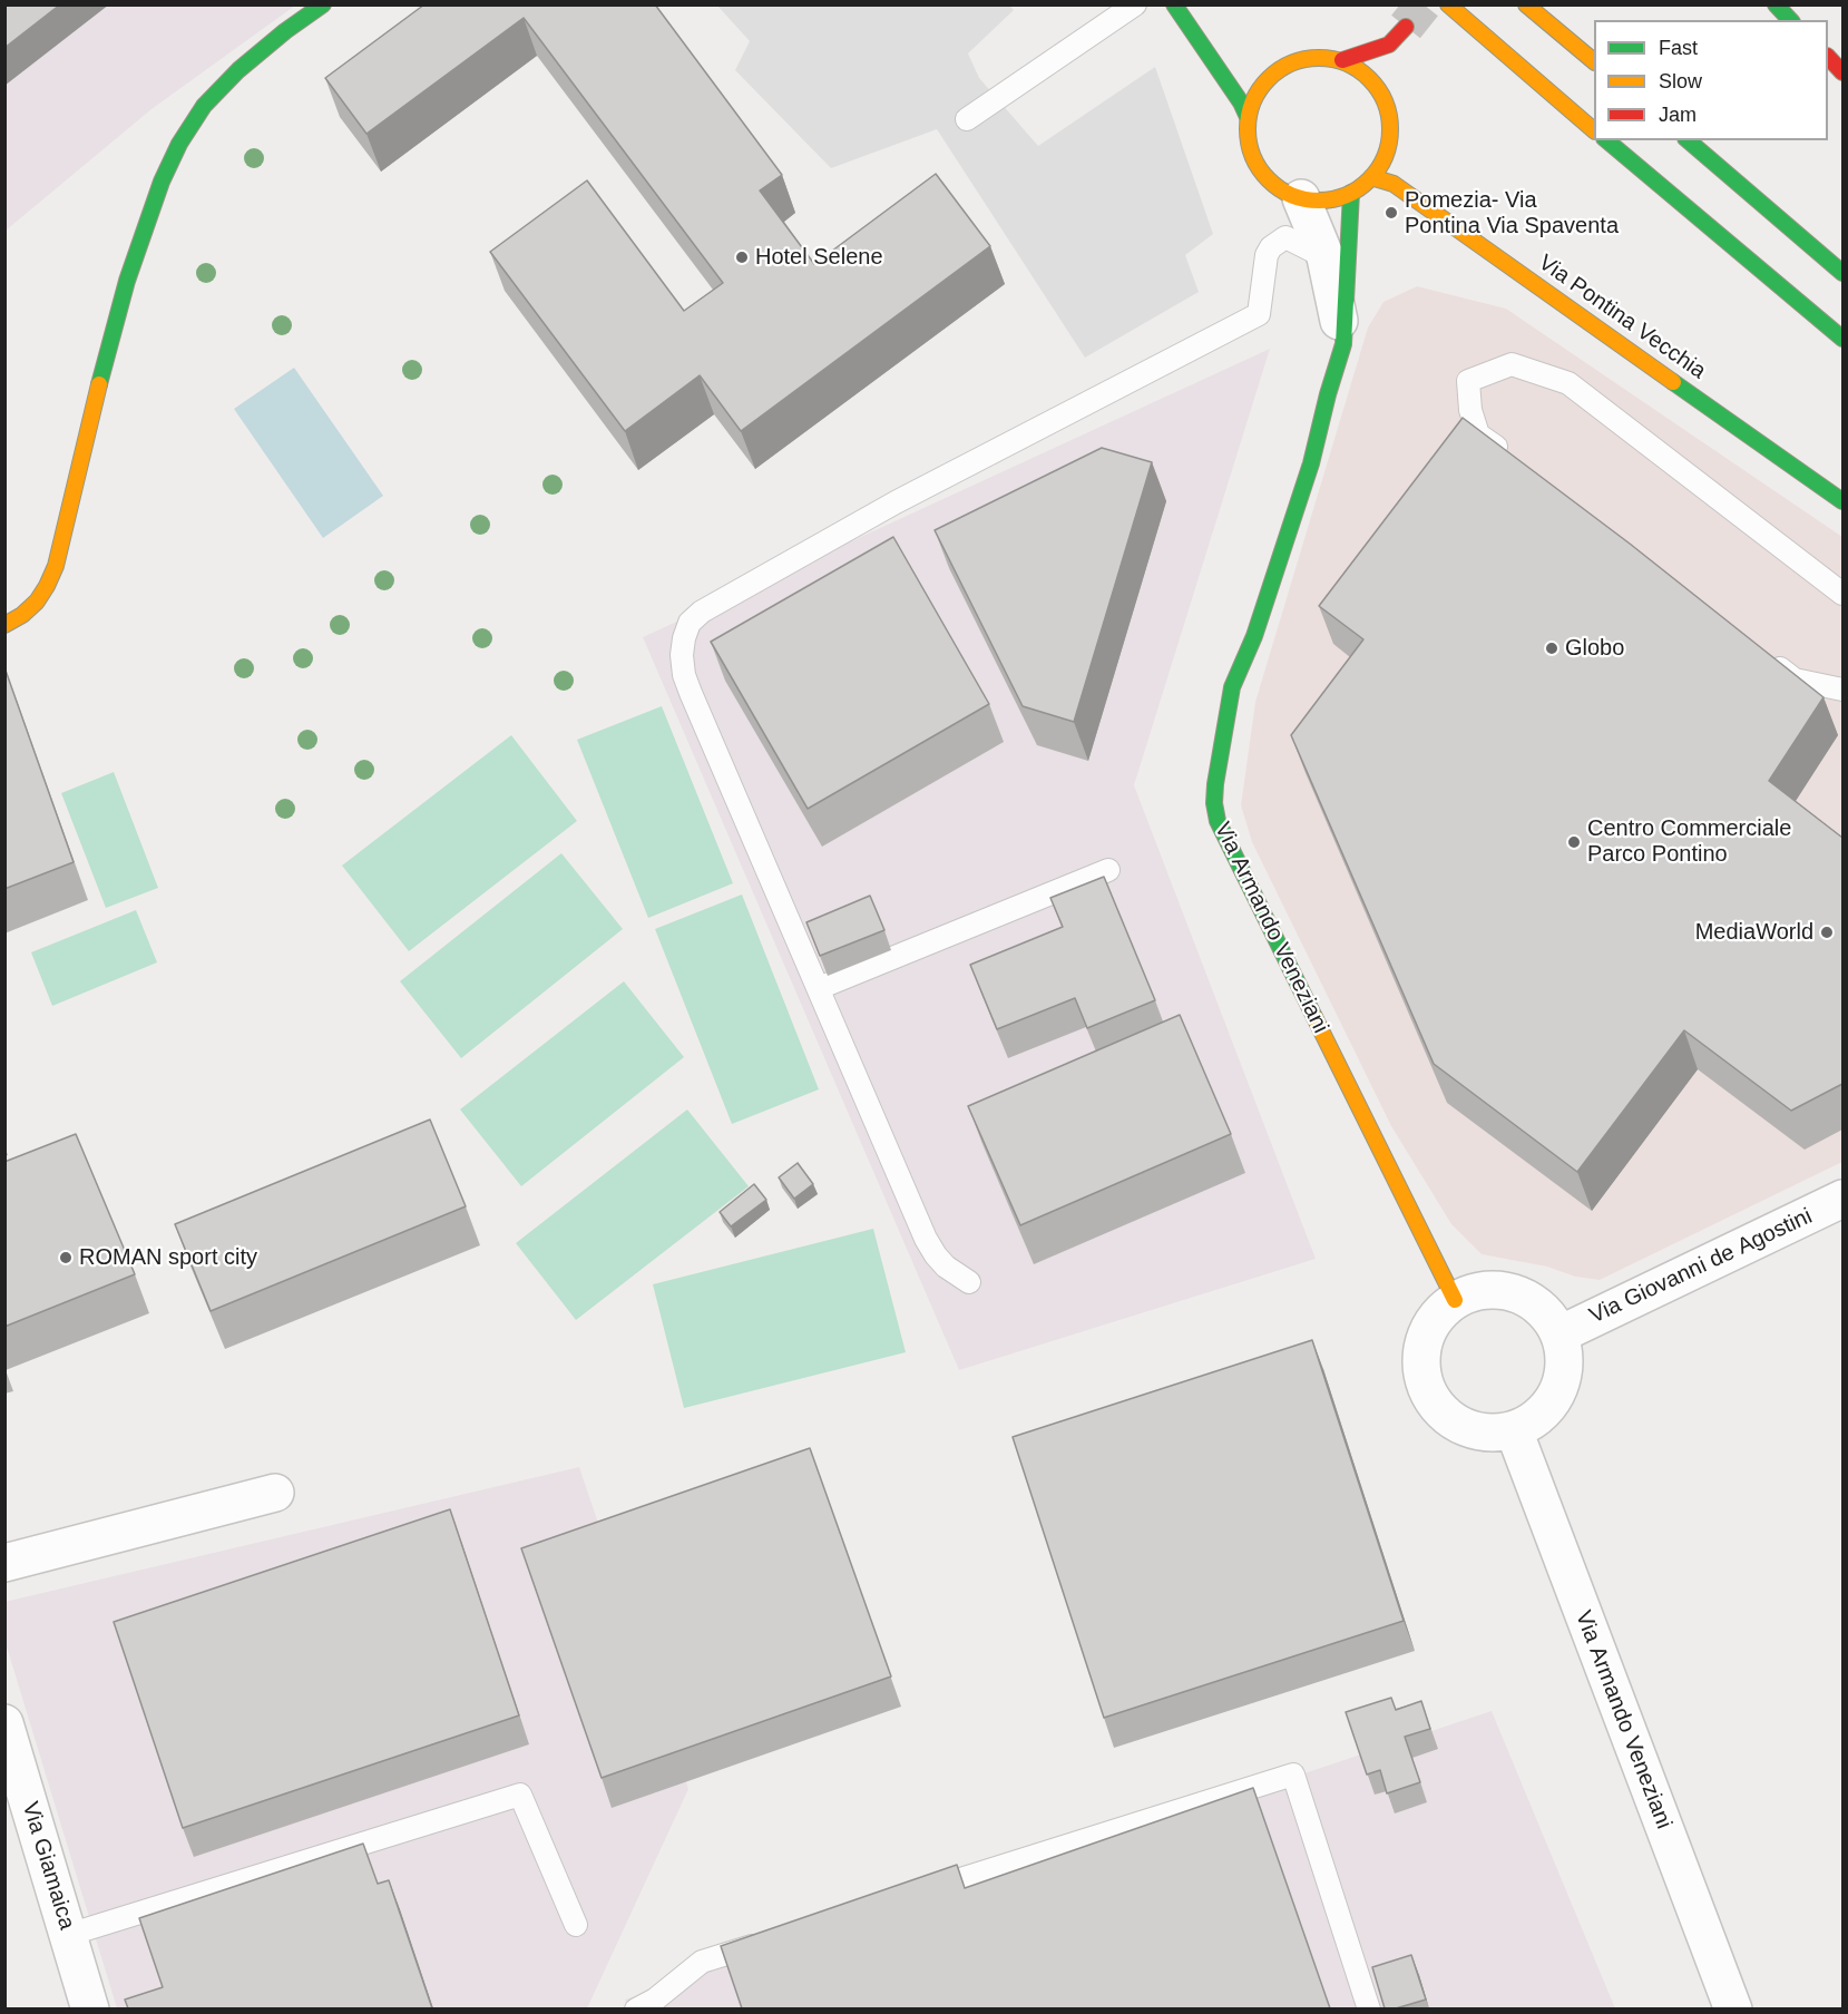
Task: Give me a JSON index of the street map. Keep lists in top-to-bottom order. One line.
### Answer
{"streets":{"main road":["Via Pontina Vecchia","Via Armando Veneziani"],"street":["Via Giovanni de Agostini","Via Giamaica"]},"crossings":[["Via Pontina Vecchia","Via Armando Veneziani"],["Via Armando Veneziani","Via Giovanni de Agostini"]],"places":["Pomezia- Via Pontina Via Spaventa","Hotel Selene","Globo","Centro Commerciale Parco Pontino","MediaWorld","ROMAN sport city"],"legend":["Fast","Slow","Jam"]}
